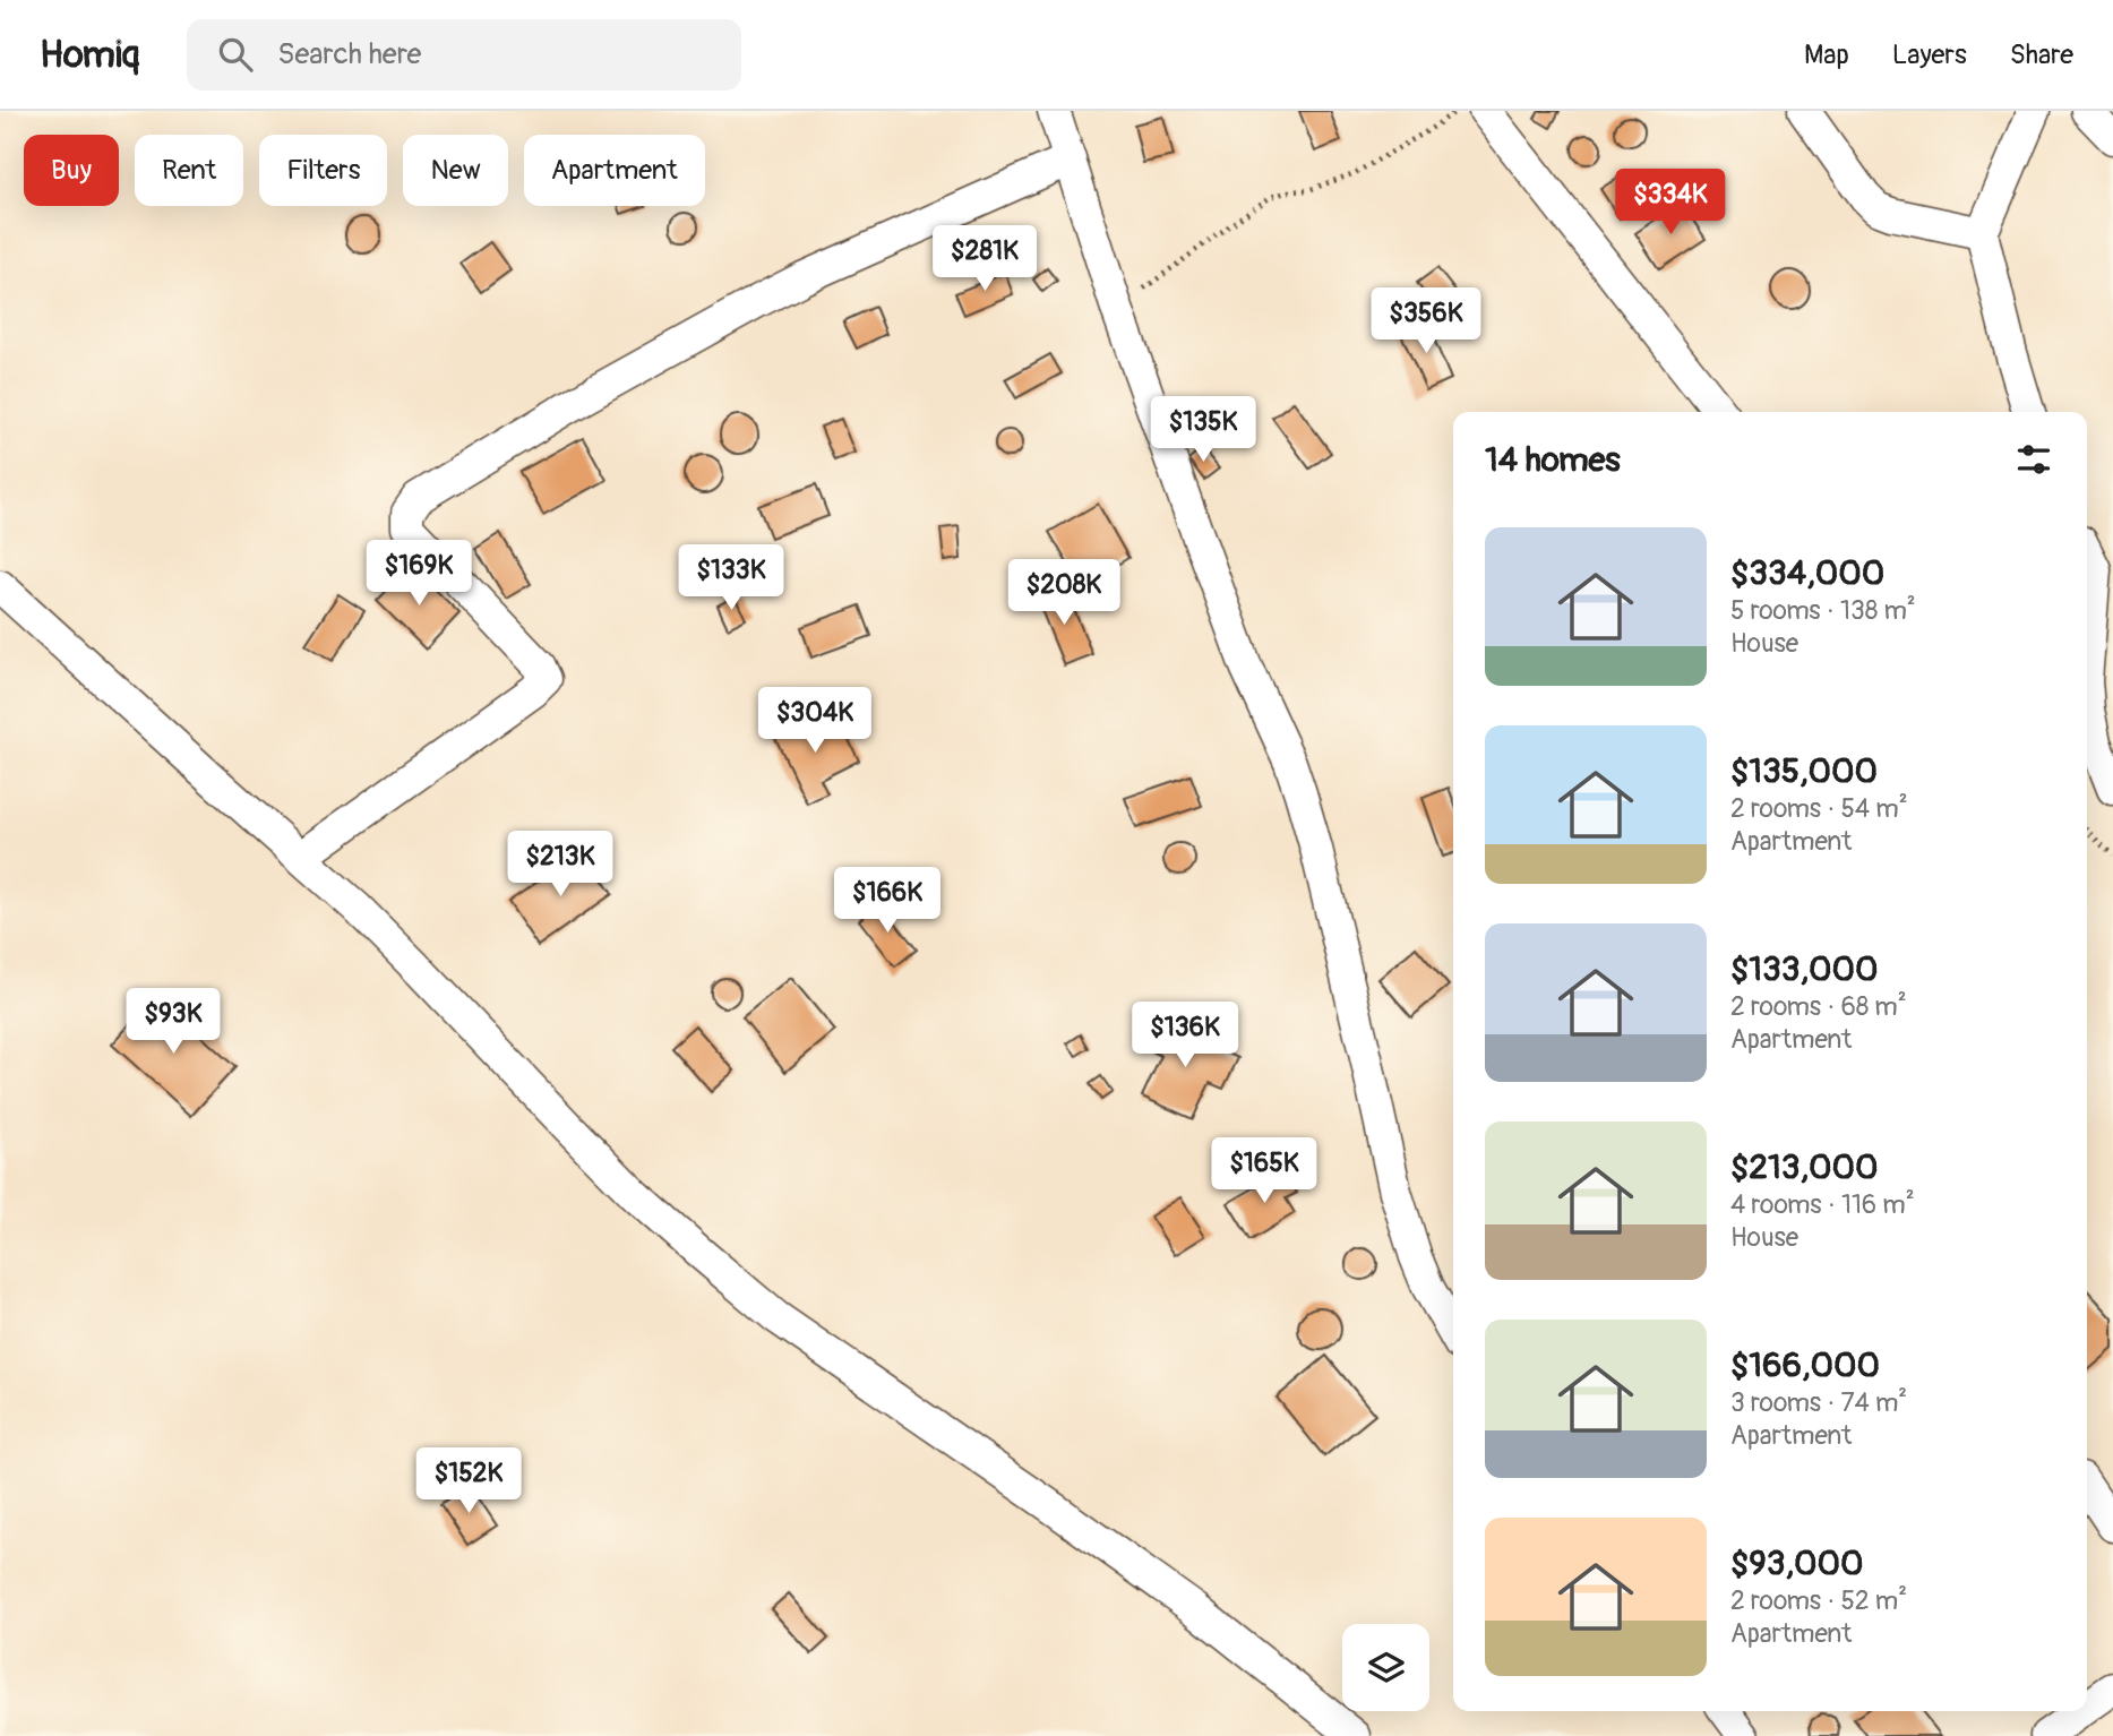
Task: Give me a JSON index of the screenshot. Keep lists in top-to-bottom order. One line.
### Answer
{"page":{"header":"Homiq","search":"Search here","nav":["Map","Layers","Share"],"chip":["Buy","Rent","Filters","New","Apartment"],"price":["$334K","$281K","$356K","$135K","$169K","$133K","$208K","$304K","$213K","$166K","$93K","$136K","$165K","$152K"],"heading":"14 homes","list":[{"name":"$334,000","note":"5 rooms · 138 m² · House"},{"name":"$135,000","note":"2 rooms · 54 m² · Apartment"},{"name":"$133,000","note":"2 rooms · 68 m² · Apartment"},{"name":"$213,000","note":"4 rooms · 116 m² · House"},{"name":"$166,000","note":"3 rooms · 74 m² · Apartment"},{"name":"$93,000","note":"2 rooms · 52 m² · Apartment"}]}}
